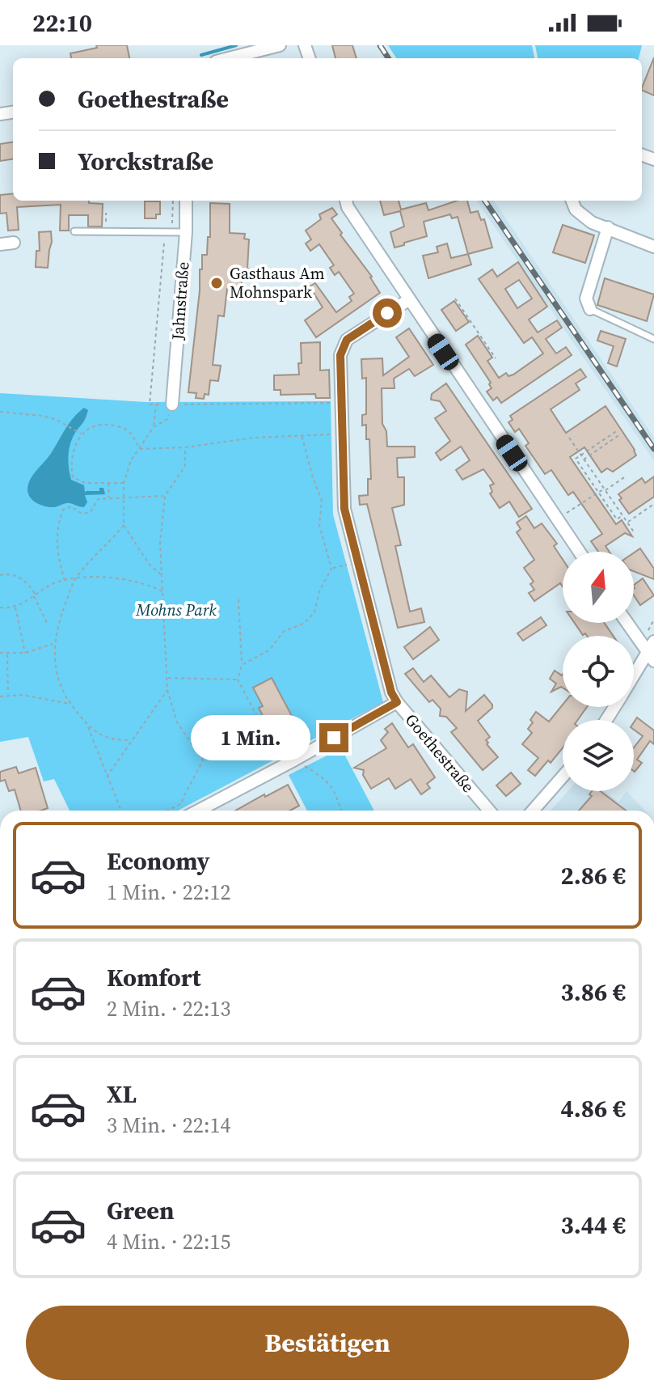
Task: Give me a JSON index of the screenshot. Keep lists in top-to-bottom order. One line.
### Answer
{"streets":{"street":["Jahnstraße","Goethestraße"]},"parks":["Mohns Park"],"places":["Gasthaus Am Mohnspark"],"north":"top","page":{"status":"22:10","banner":["Goethestraße","Yorckstraße"],"bubble":"1 Min.","list":[{"name":"Economy","note":"1 Min. · 22:12","value":"2.86 €"},{"name":"Komfort","note":"2 Min. · 22:13","value":"3.86 €"},{"name":"XL","note":"3 Min. · 22:14","value":"4.86 €"},{"name":"Green","note":"4 Min. · 22:15","value":"3.44 €"}],"buttons":"Bestätigen"}}
